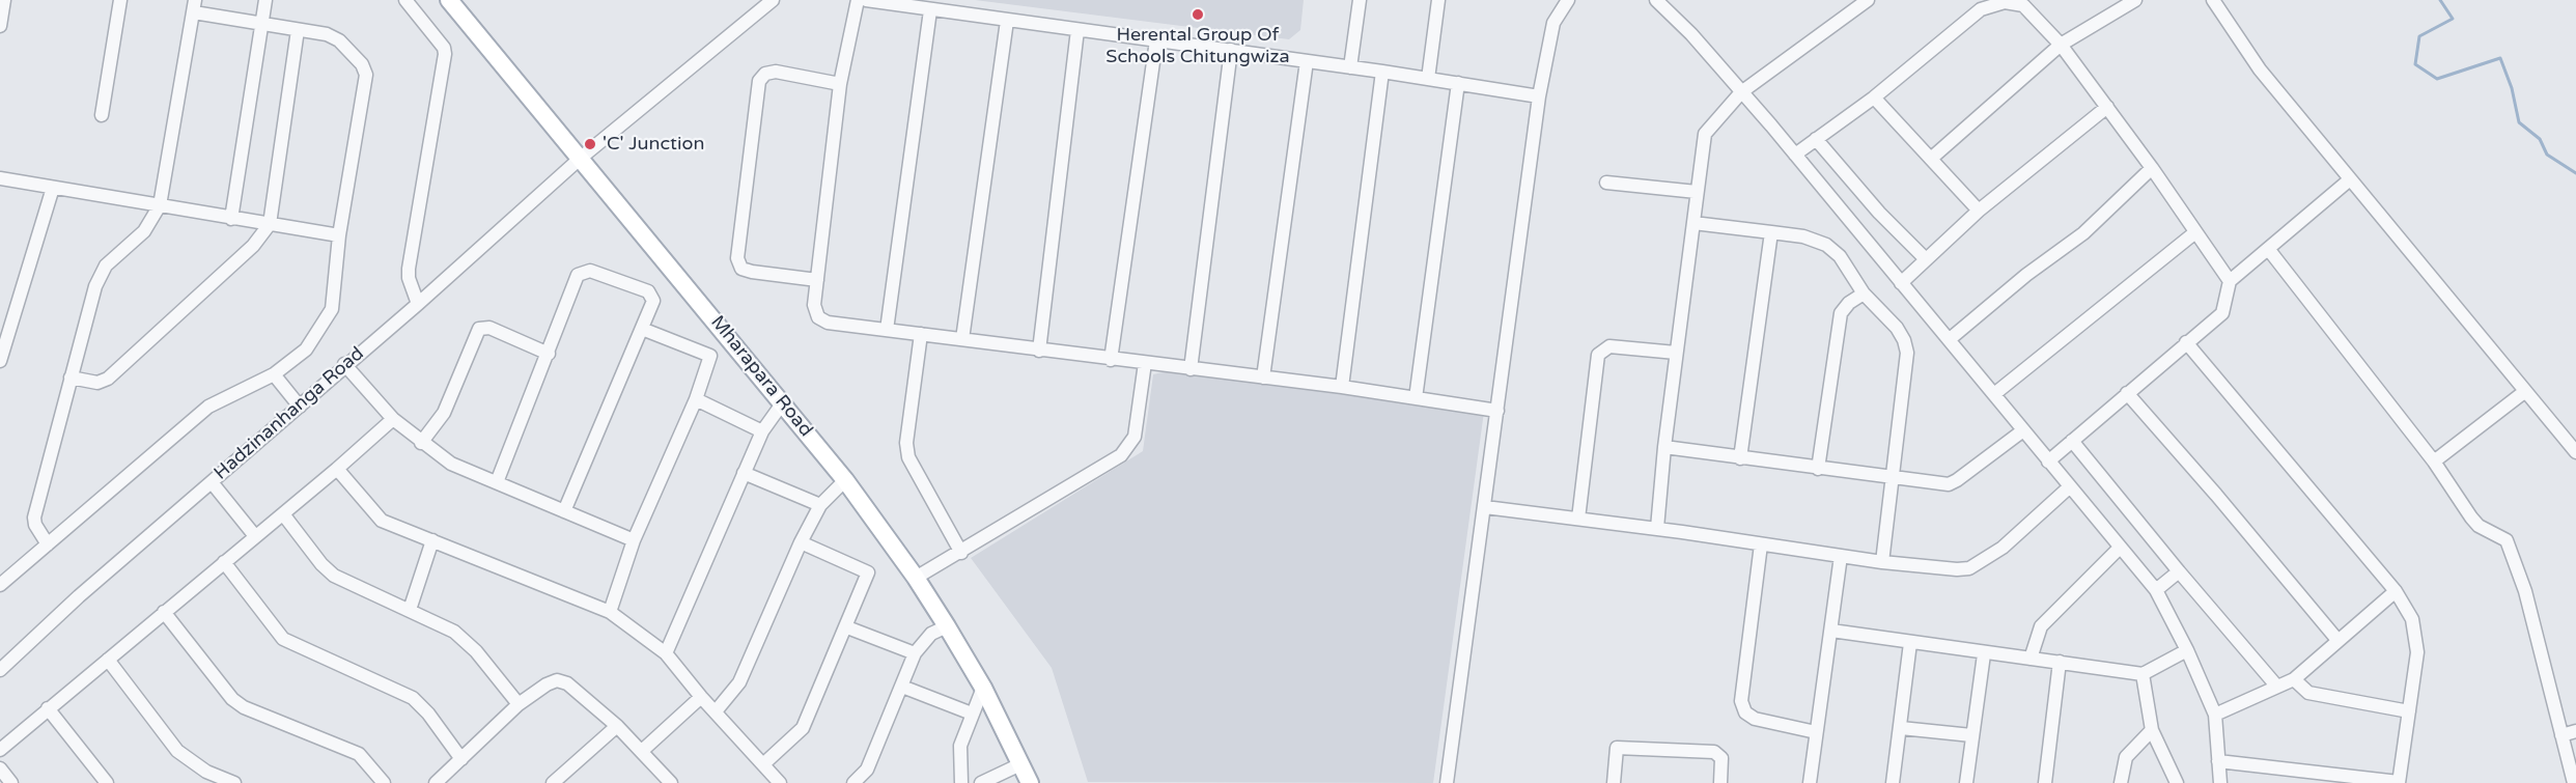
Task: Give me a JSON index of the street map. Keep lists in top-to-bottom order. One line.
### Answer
{"streets":{"main road":["Mharapara Road"],"street":["Hadzinanhanga Road"]},"crossings":[["Mharapara Road","Hadzinanhanga Road"]],"places":["Herental Group Of Schools Chitungwiza","'C' Junction"]}
